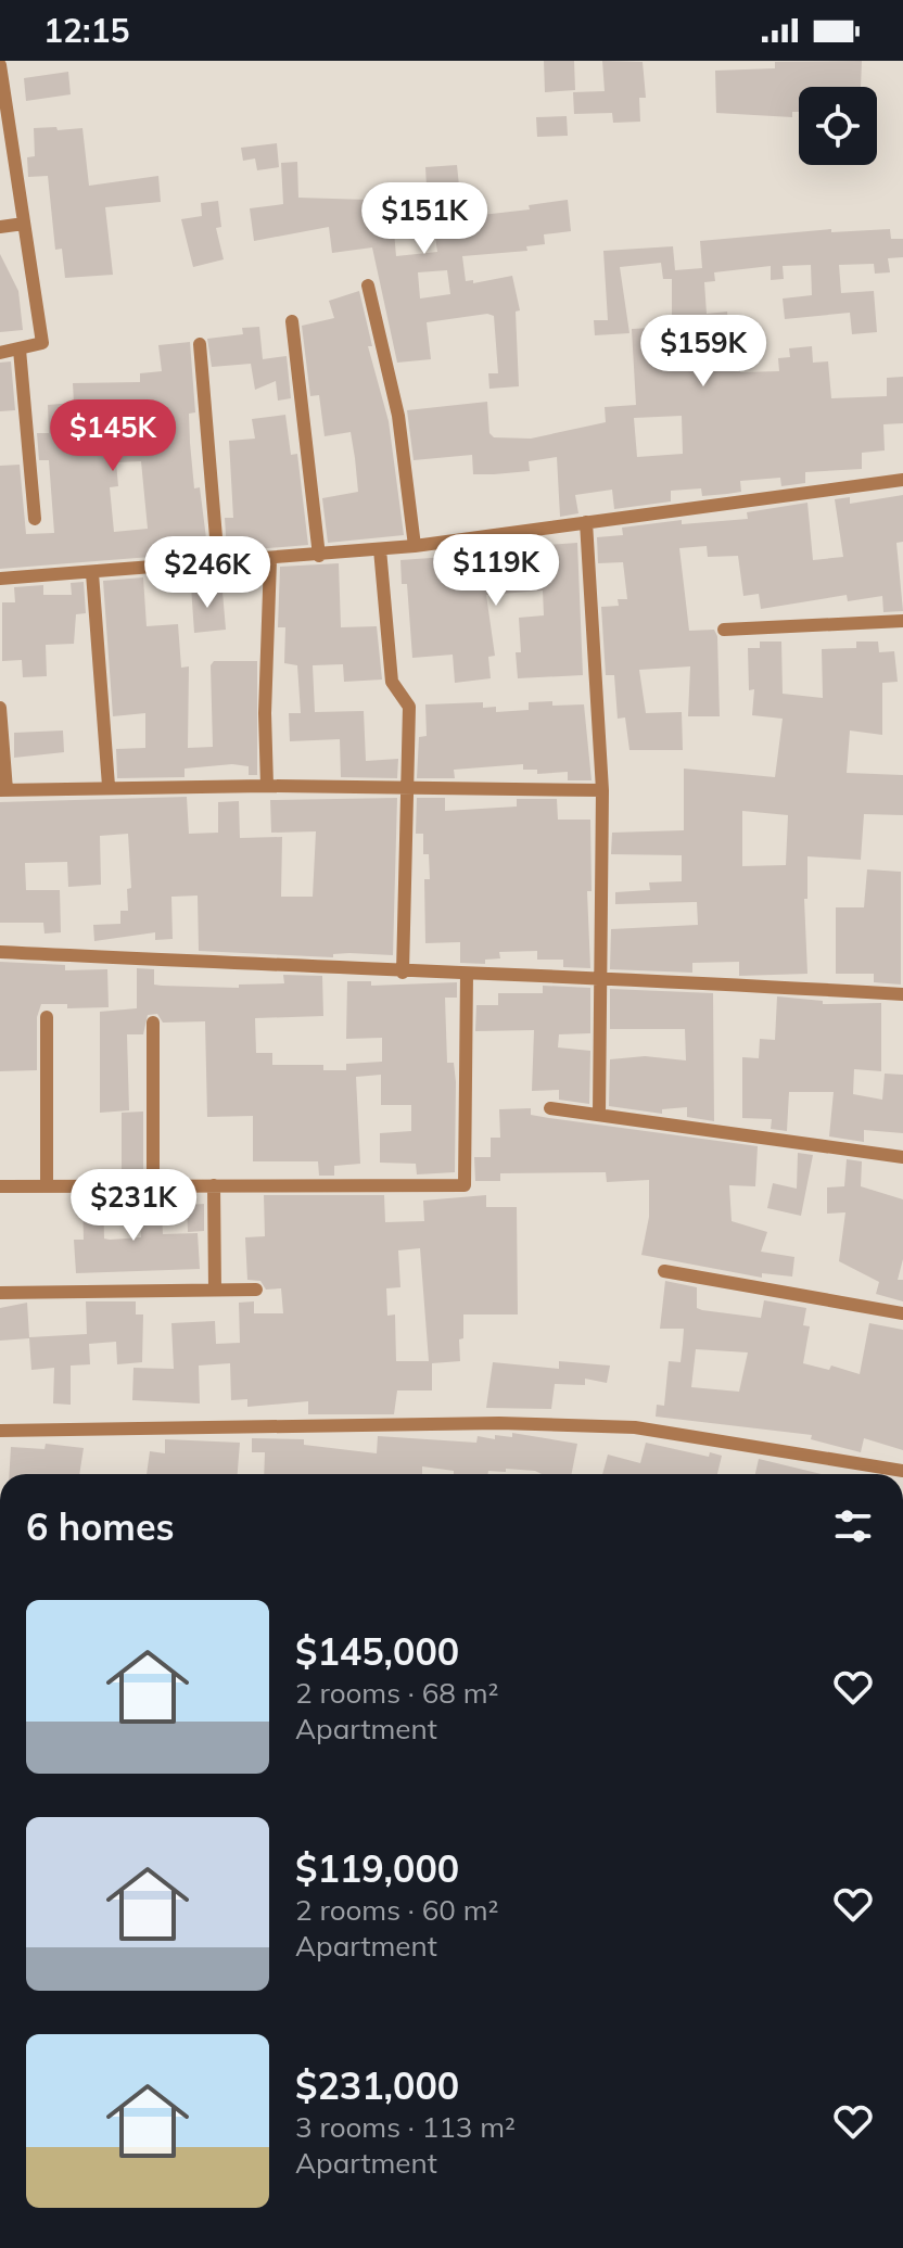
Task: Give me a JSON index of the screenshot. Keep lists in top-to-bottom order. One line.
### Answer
{"page":{"status":"12:15","price":["$151K","$159K","$145K","$119K","$246K","$231K"],"heading":"6 homes","list":[{"name":"$145,000","note":"2 rooms · 68 m² · Apartment"},{"name":"$119,000","note":"2 rooms · 60 m² · Apartment"},{"name":"$231,000","note":"3 rooms · 113 m² · Apartment"}]}}
